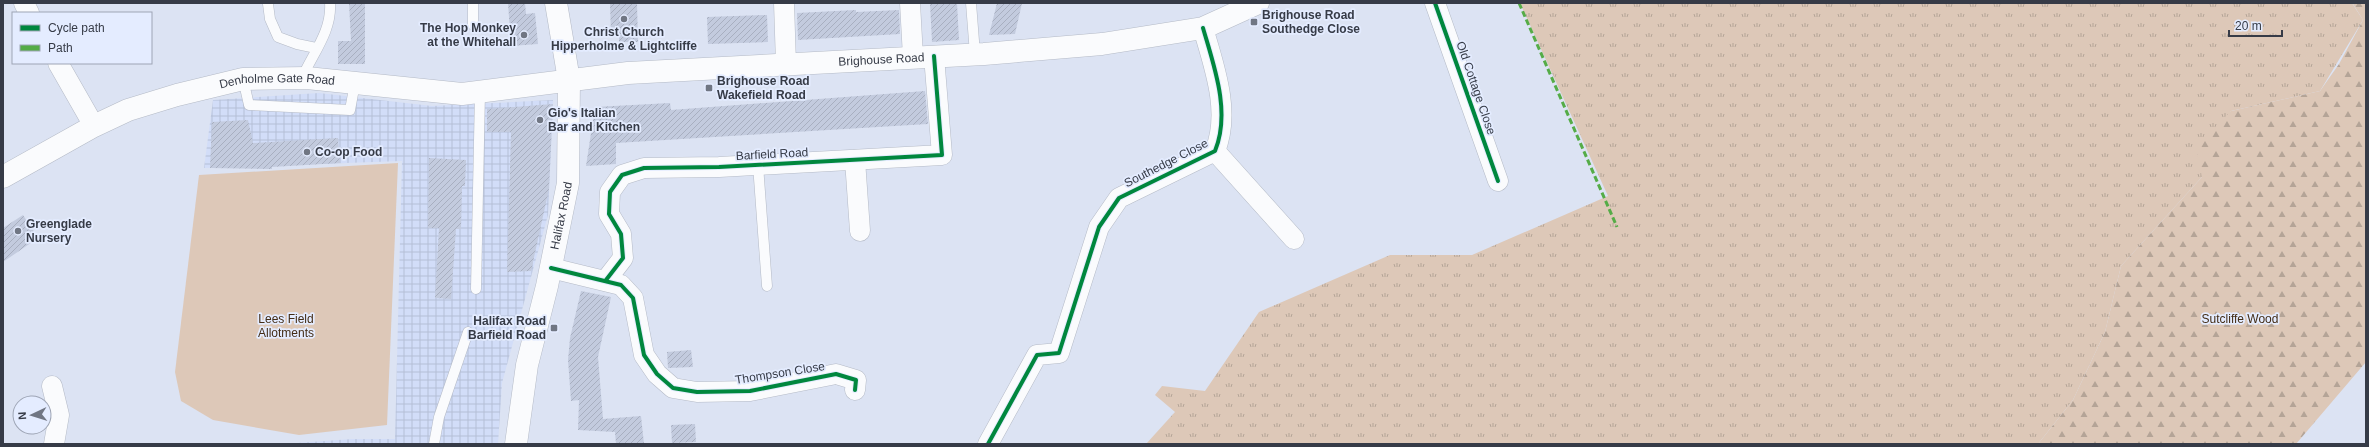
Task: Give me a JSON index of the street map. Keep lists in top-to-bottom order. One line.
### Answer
{"streets":{"main road":["Brighouse Road","Denholme Gate Road","Halifax Road"],"street":["Old Cottage Close","Barfield Road","Southedge Close","Thompson Close"]},"crossings":[["Brighouse Road","Denholme Gate Road"],["Brighouse Road","Barfield Road"],["Brighouse Road","Southedge Close"],["Brighouse Road","Halifax Road"],["Denholme Gate Road","Halifax Road"],["Barfield Road","Thompson Close"],["Halifax Road","Thompson Close"]],"parks":["Lees Field Allotments","Sutcliffe Wood"],"places":{"other":["Christ Church Hipperholme & Lightcliffe","The Hop Monkey at the Whitehall","Gio's Italian Bar and Kitchen","Co-op Food","Greenglade Nursery"],"transit":["Brighouse Road Southedge Close","Brighouse Road Wakefield Road","Halifax Road Barfield Road"]},"legend":["Cycle path","Path"],"scale_bar":"20 m","north":"left"}
